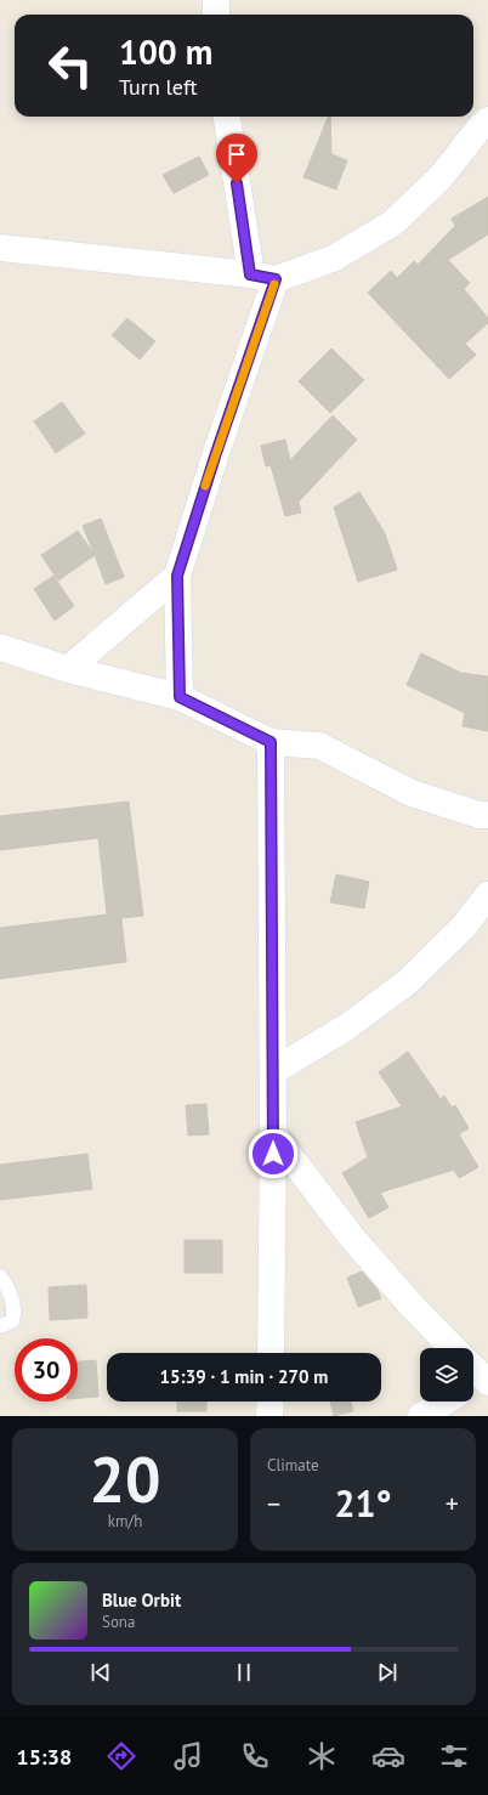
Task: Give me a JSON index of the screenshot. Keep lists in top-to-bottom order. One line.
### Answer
{"page":{"turn":["100 m","Turn left"],"limit":"30","trip":"15:39 · 1 min · 270 m","tile":[["20","km/h"],"Climate"],"heat":["−","21°","+"],"song":["Blue Orbit","Sona"],"tabs":"15:38"}}
